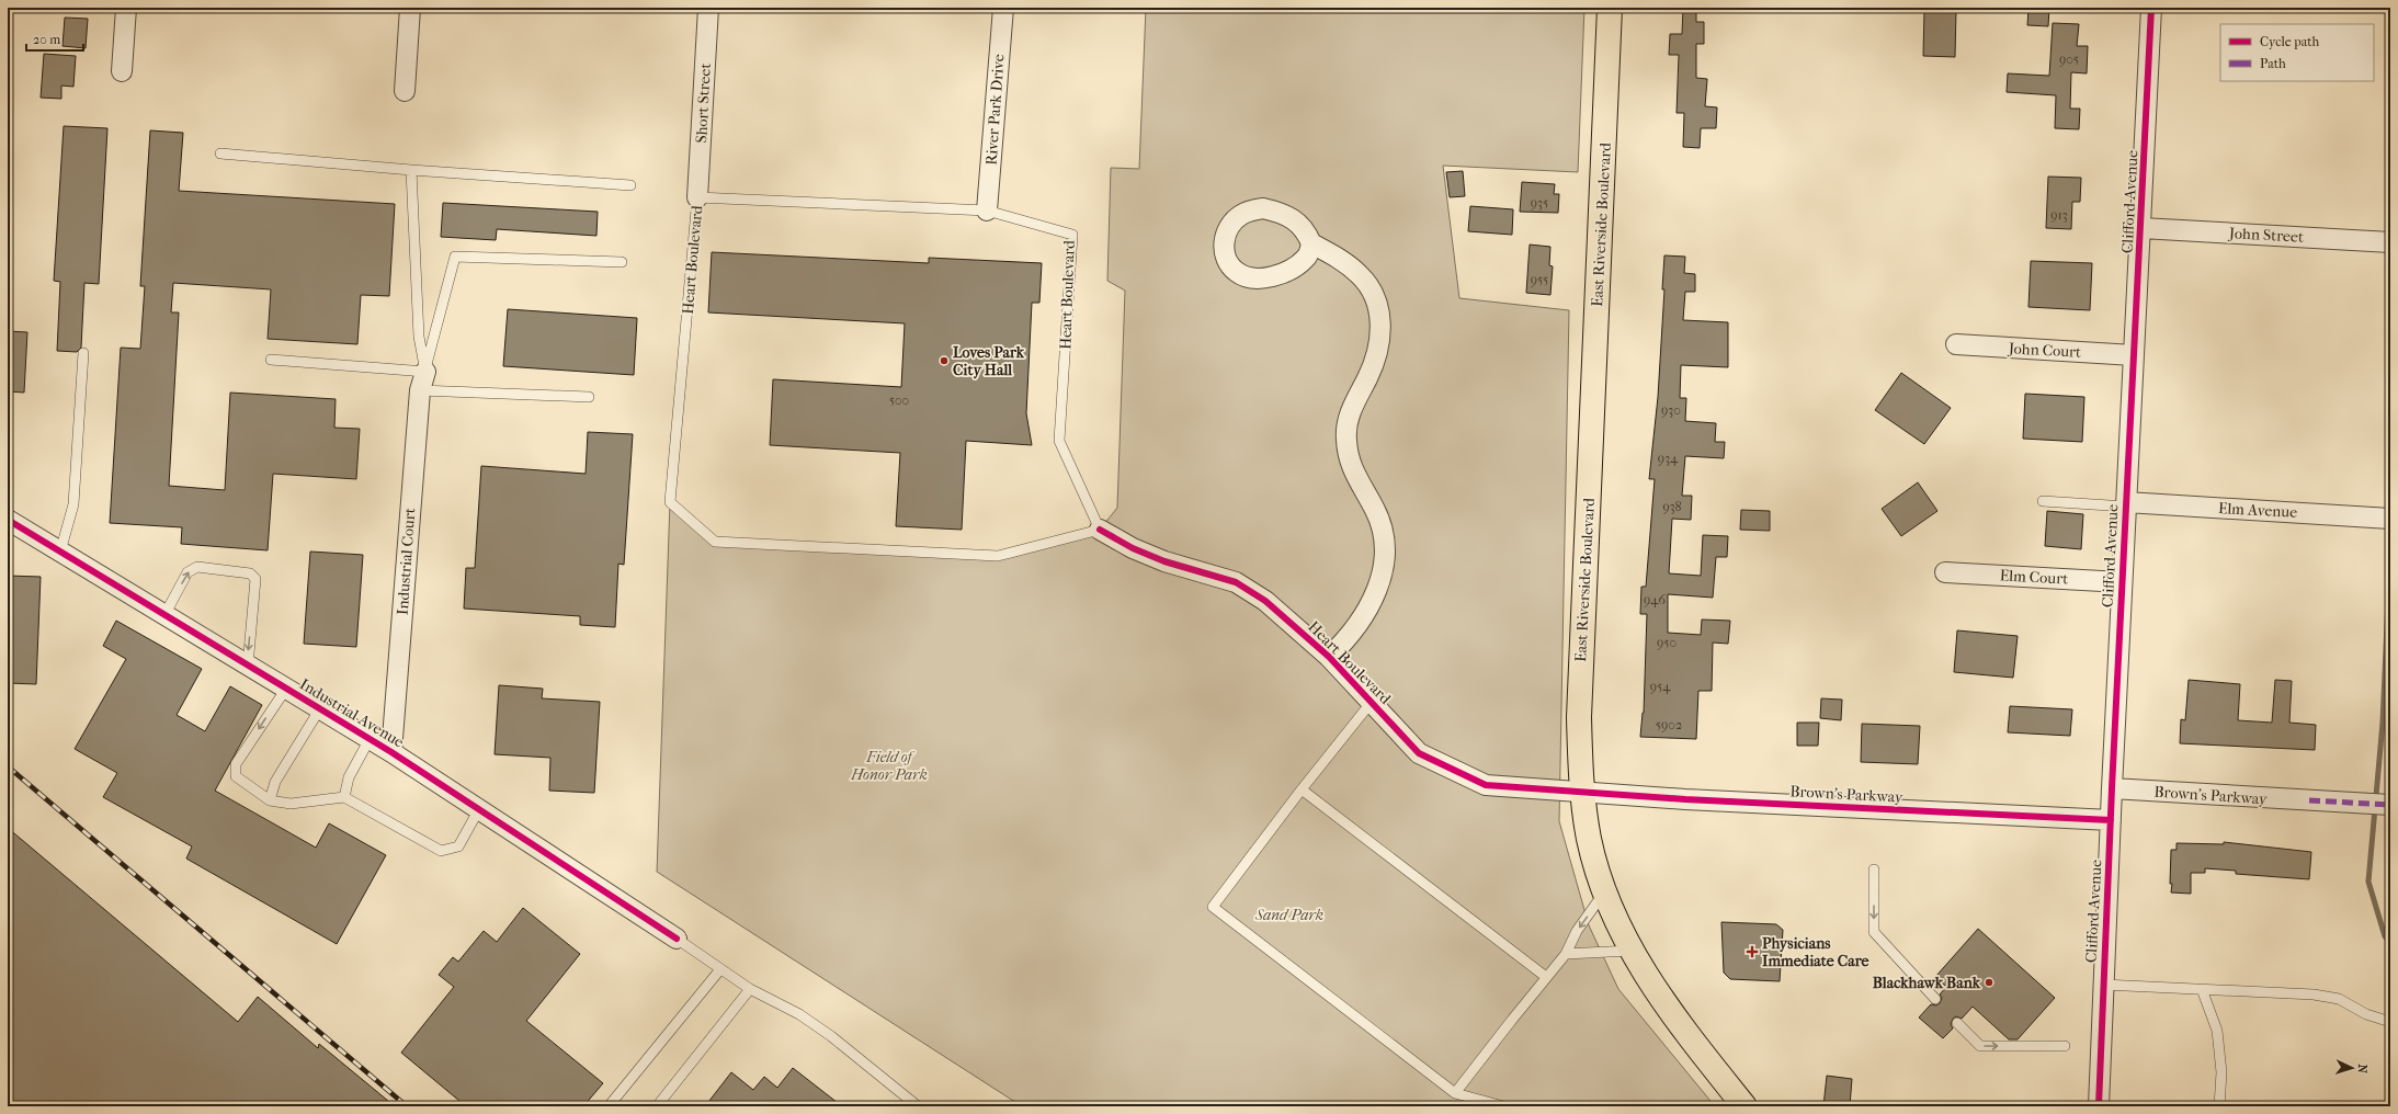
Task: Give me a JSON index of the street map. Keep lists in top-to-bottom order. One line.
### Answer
{"streets":{"main road":["East Riverside Boulevard"],"street":["Short Street","River Park Drive","Clifford Avenue","John Street","Heart Boulevard","John Court","Elm Avenue","Industrial Court","Elm Court","Industrial Avenue","Brown's Parkway"]},"crossings":[["Short Street","Heart Boulevard"],["River Park Drive","Heart Boulevard"],["Clifford Avenue","John Street"],["Clifford Avenue","John Court"],["Clifford Avenue","Elm Avenue"],["Clifford Avenue","Elm Court"],["Clifford Avenue","Brown's Parkway"],["East Riverside Boulevard","Heart Boulevard"],["East Riverside Boulevard","Brown's Parkway"],["Heart Boulevard","Brown's Parkway"],["Industrial Court","Industrial Avenue"]],"parks":["Field of Honor Park","Sand Park"],"places":{"other":["Loves Park City Hall","Blackhawk Bank"],"health":["Physicians Immediate Care"]},"house_numbers":["905","935","913","955","500","930","934","938","946","950","954","5902"],"legend":["Cycle path","Path"],"scale_bar":"20 m","north":"right"}
